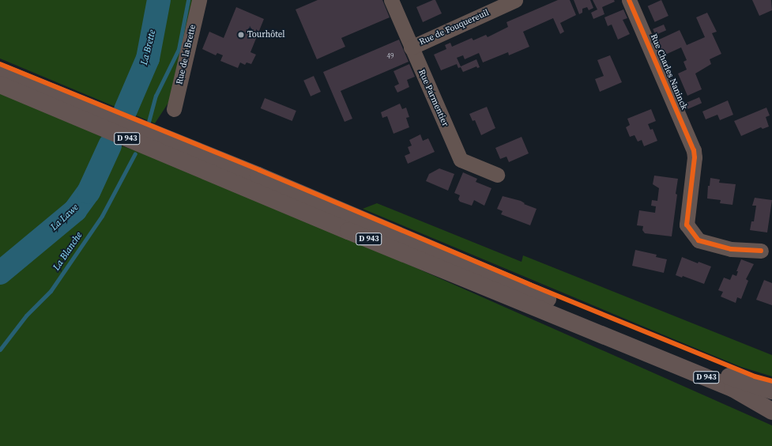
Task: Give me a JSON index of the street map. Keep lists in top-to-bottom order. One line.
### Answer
{"streets":{"main road":["D 943"],"street":["Rue de Fouquereuil","Rue de la Brette","Rue Charles Naninck","Rue Parmentier"]},"crossings":[["Rue de Fouquereuil","Rue Parmentier"]],"water":["La Brette","La Lawe","La Blanche"],"places":["Tourhôtel"],"house_numbers":["49"]}
